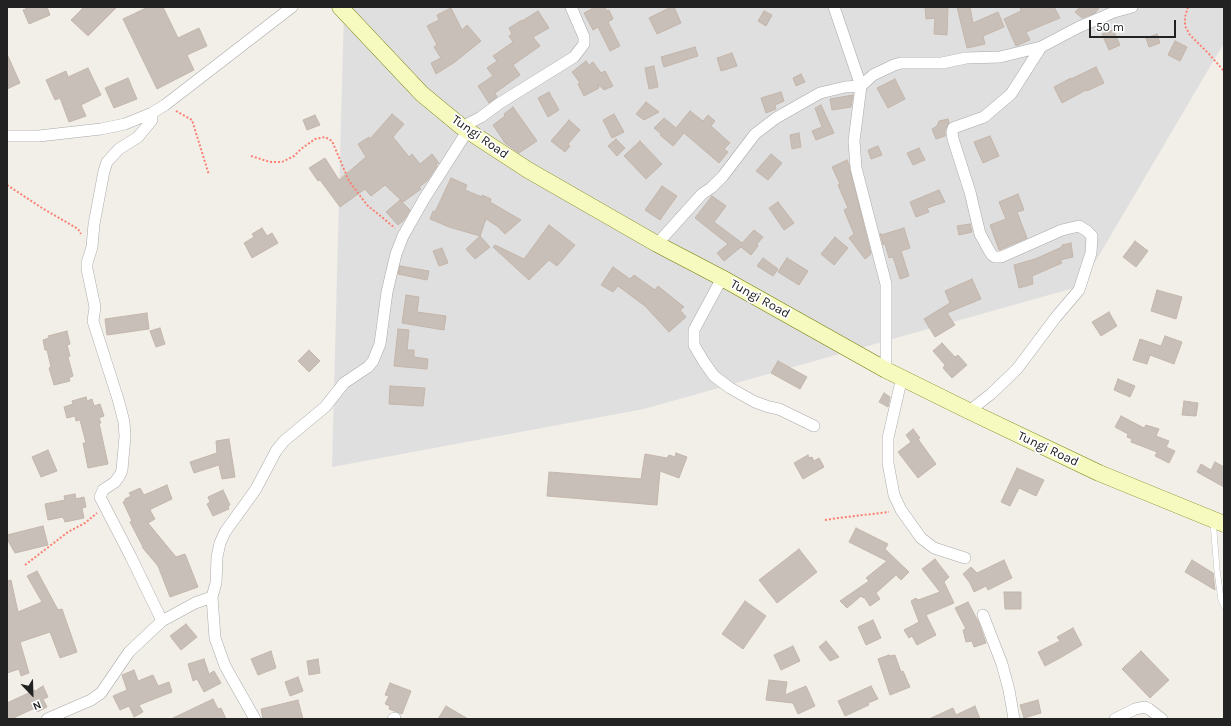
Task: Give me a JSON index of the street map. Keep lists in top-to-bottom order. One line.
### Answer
{"streets":{"main road":["Tungi Road"]},"scale_bar":"50 m","north":"bottom right"}
